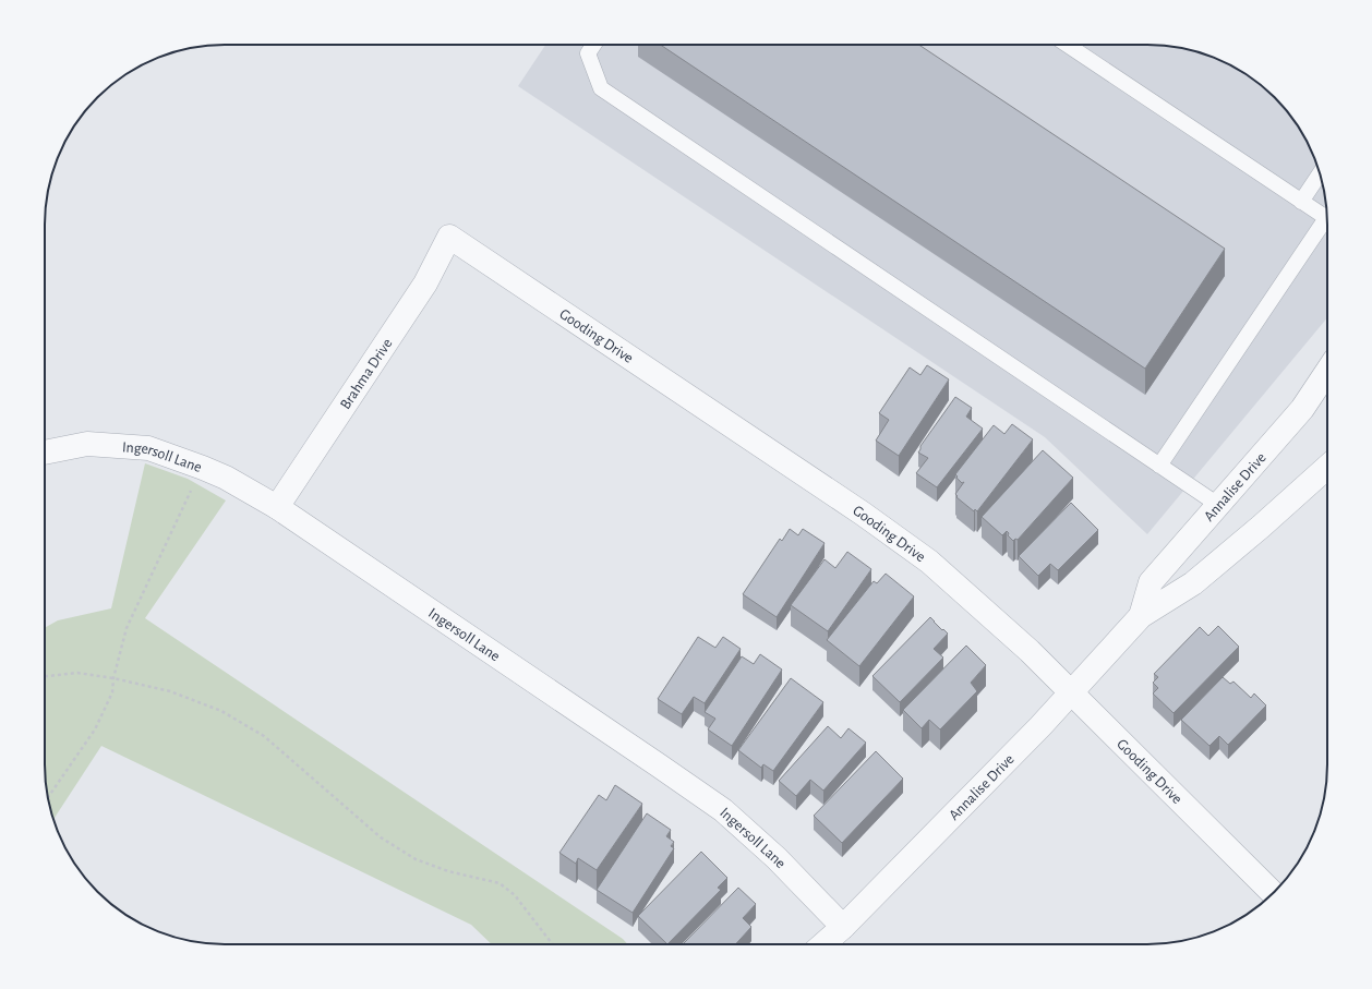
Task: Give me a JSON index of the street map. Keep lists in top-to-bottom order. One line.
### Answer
{"streets":{"street":["Gooding Drive","Brahma Drive","Ingersoll Lane","Annalise Drive"]},"crossings":[["Gooding Drive","Brahma Drive"],["Gooding Drive","Annalise Drive"],["Brahma Drive","Ingersoll Lane"],["Ingersoll Lane","Annalise Drive"]]}
